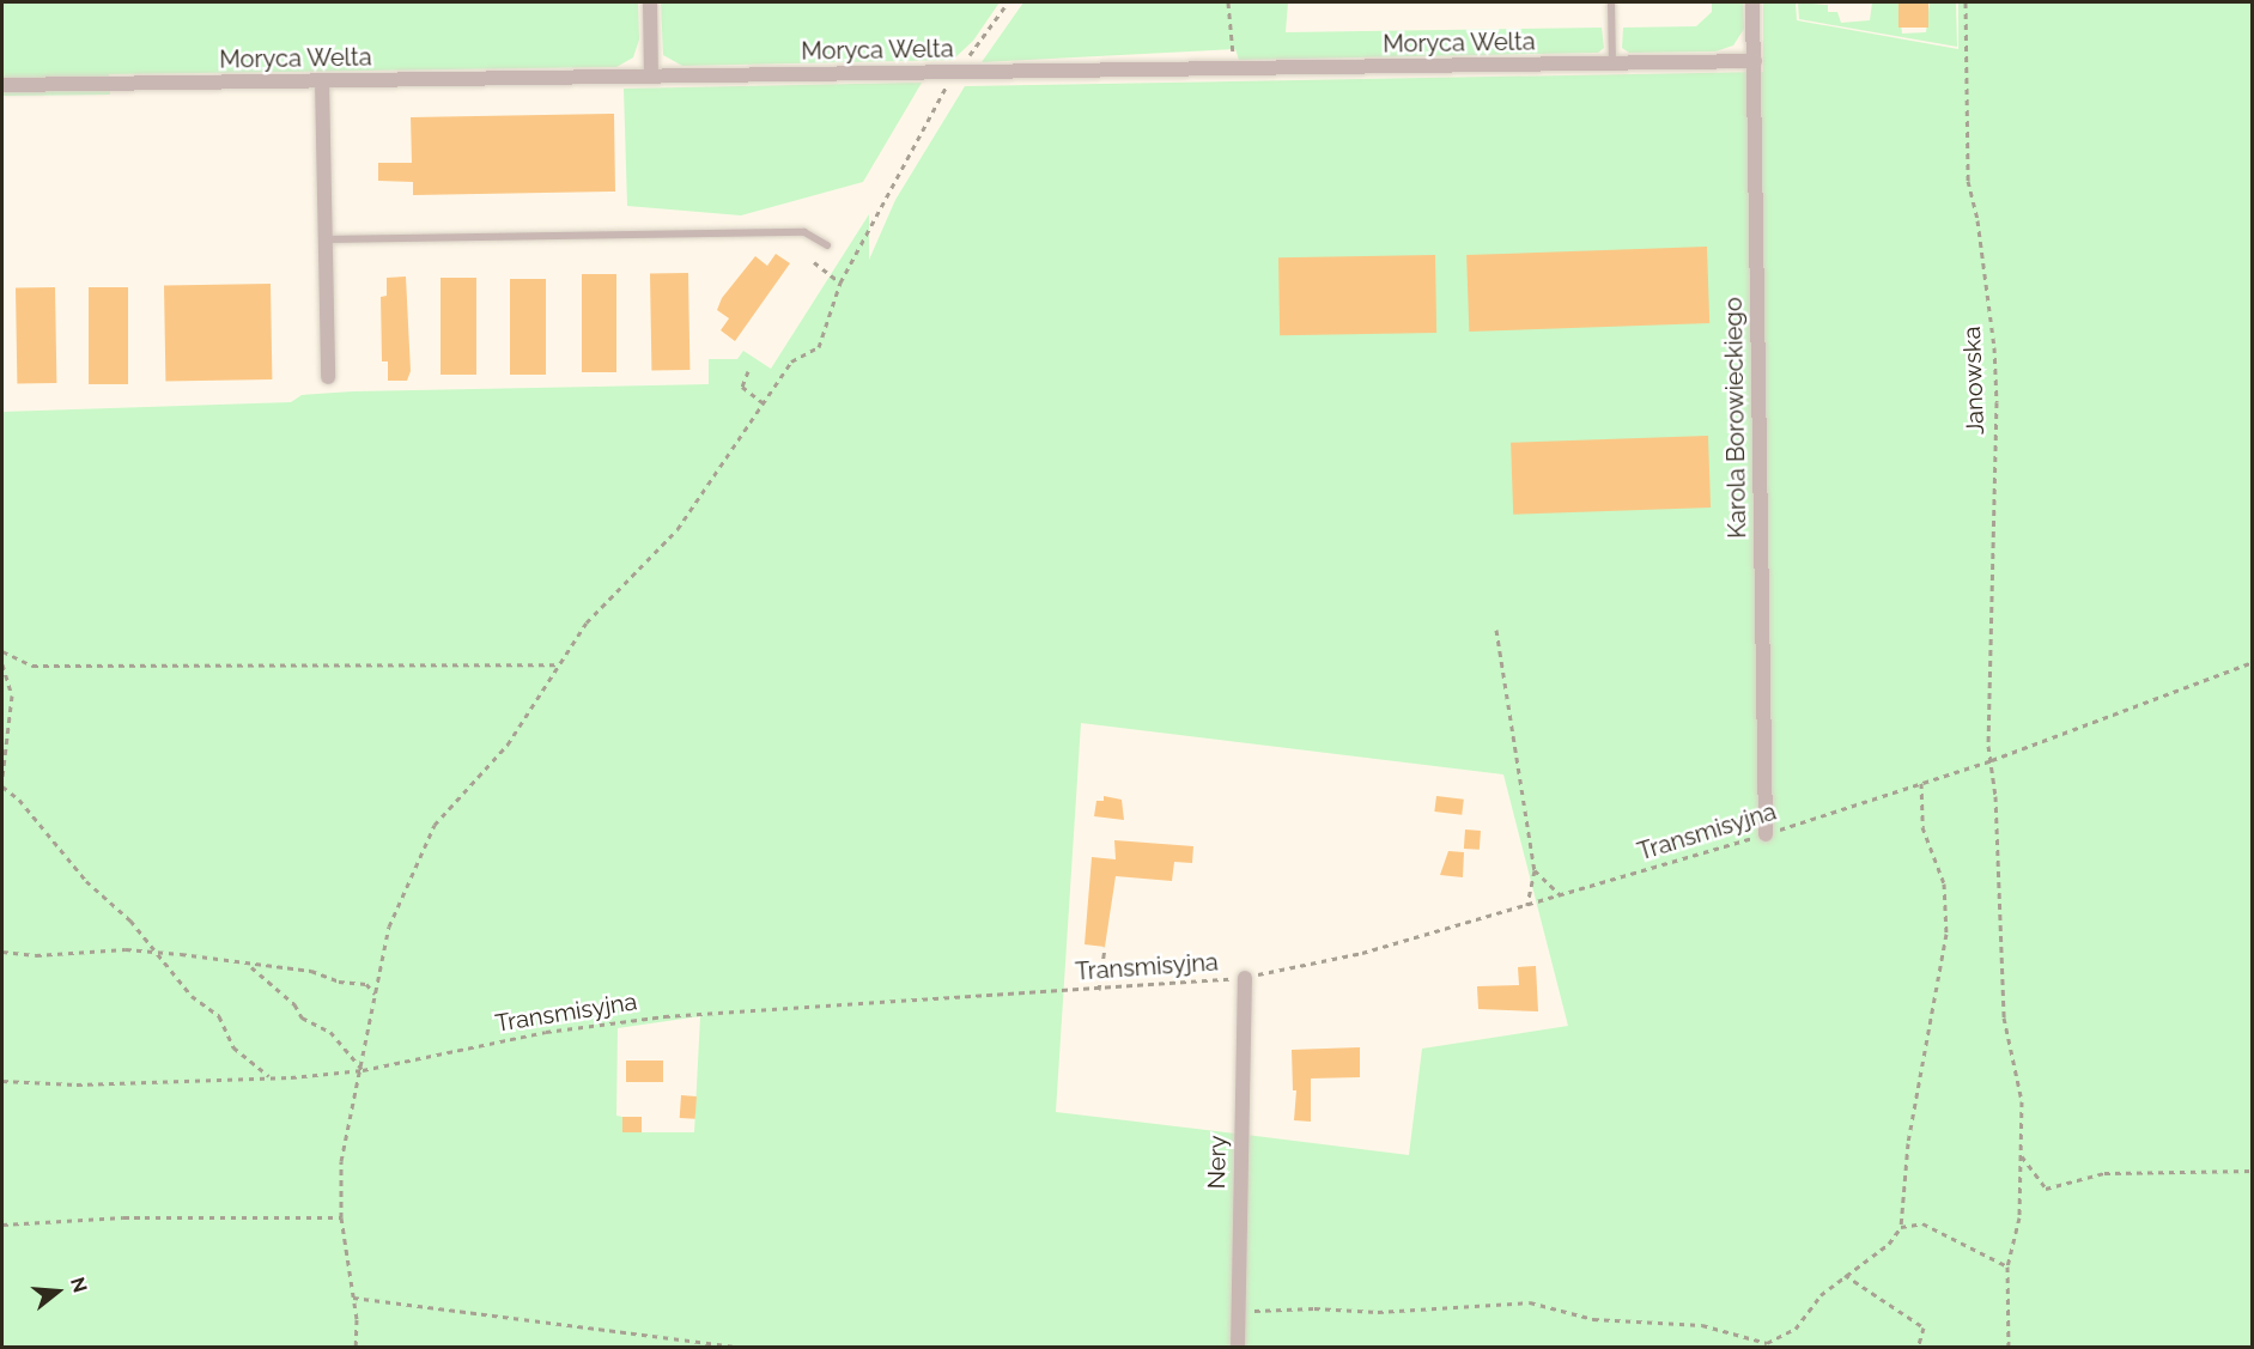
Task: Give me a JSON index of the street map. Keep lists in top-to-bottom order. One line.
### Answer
{"streets":{"street":["Moryca Welta","Karola Borowieckiego","Nery"],"path":["Janowska","Transmisyjna"]},"crossings":[["Moryca Welta","Karola Borowieckiego"],["Janowska","Transmisyjna"],["Karola Borowieckiego","Transmisyjna"],["Transmisyjna","Nery"]],"north":"right"}
